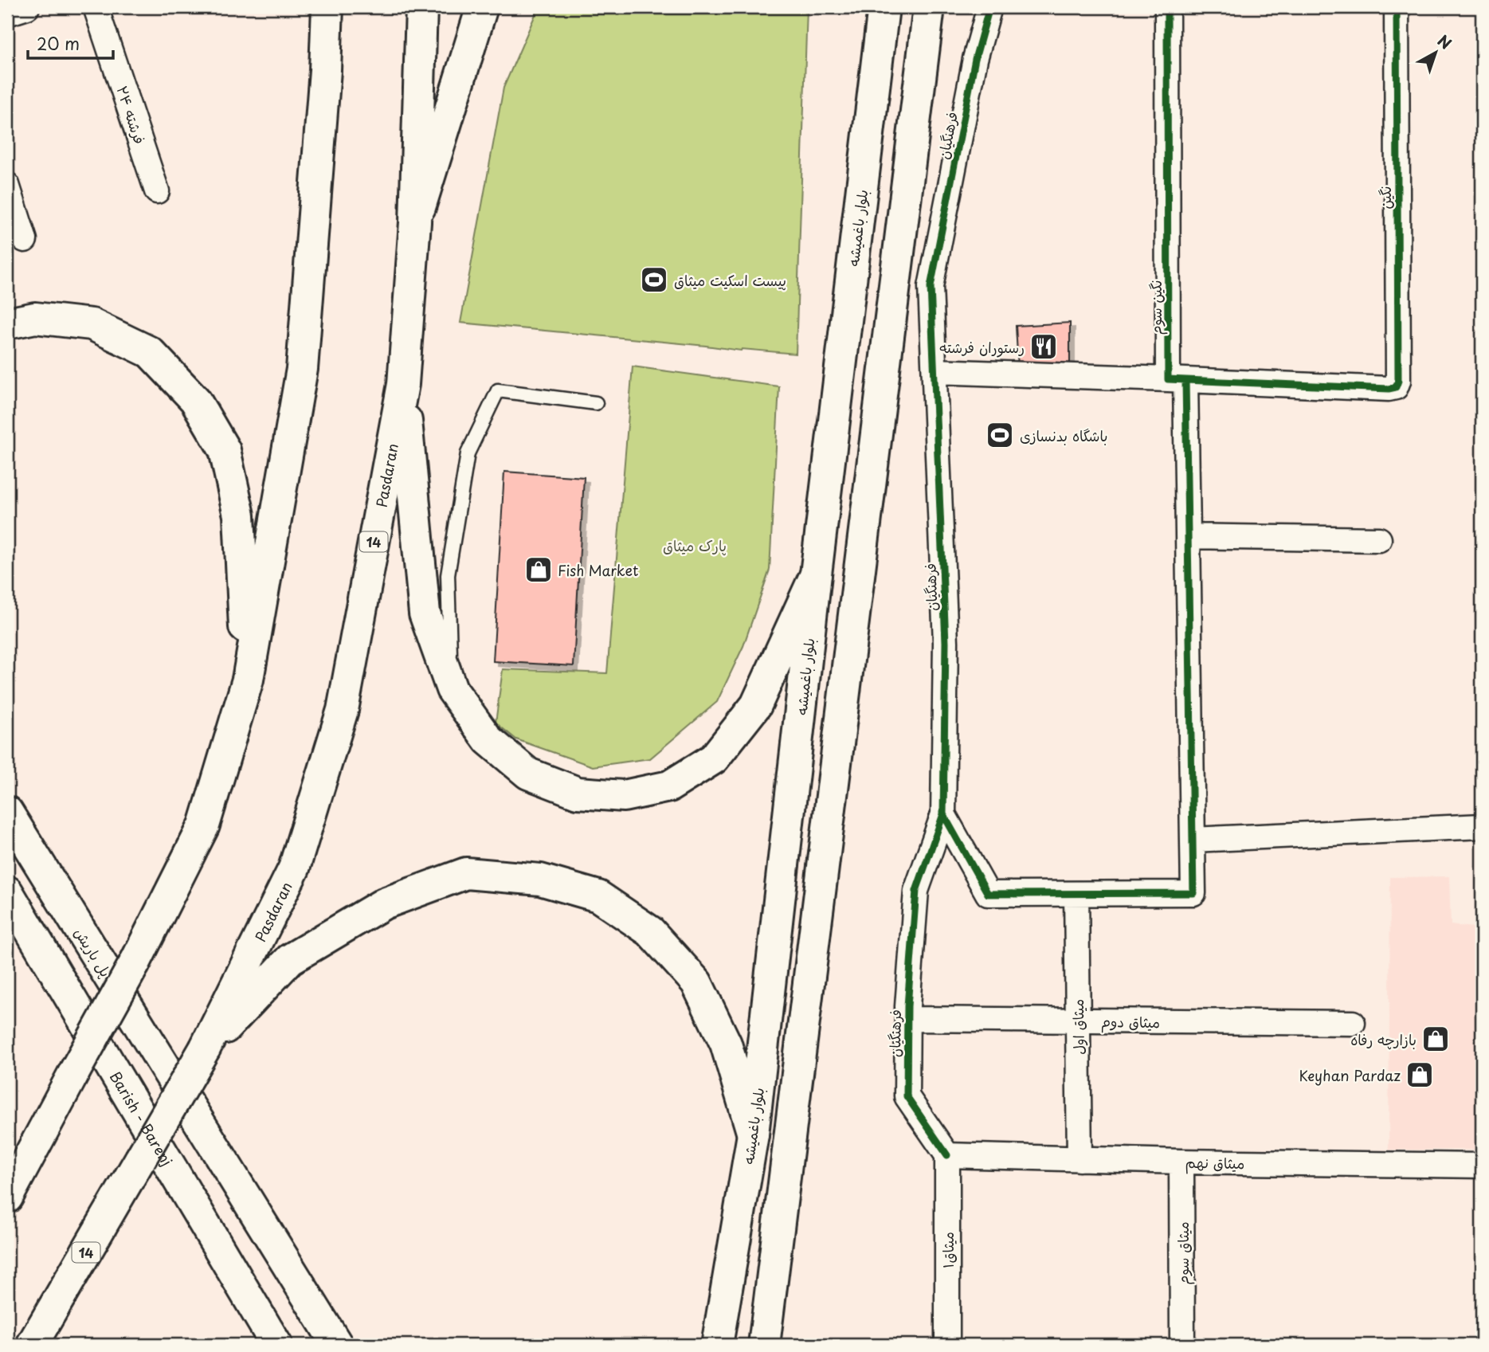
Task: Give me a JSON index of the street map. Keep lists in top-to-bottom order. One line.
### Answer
{"streets":{"main road":["بلوار باغمیشه","Pasdaran","14","پل باریش","Barish - Barenj"],"street":["فرشته ۲۴","فرهنگیان","نگین","نگین سوم","میثاق دوم","میثاق اول","میثاق نهم","میثاق۱","میثاق سوم"]},"crossings":[["فرهنگیان","میثاق دوم"],["فرهنگیان","میثاق نهم"],["فرهنگیان","میثاق۱"],["نگین","نگین سوم"],["نگین سوم","میثاق اول"],["Pasdaran","14"],["میثاق دوم","میثاق اول"],["میثاق اول","میثاق نهم"],["میثاق نهم","میثاق۱"],["میثاق نهم","میثاق سوم"]],"parks":["پارک میثاق"],"places":{"sports":["پیست اسکیت میثاق","باشگاه بدنسازی"],"restaurant":["رستوران فرشته"],"shop":["Fish Market","بازارچه رفاه","Keyhan Pardaz"]},"scale_bar":"20 m","north":"top right"}
